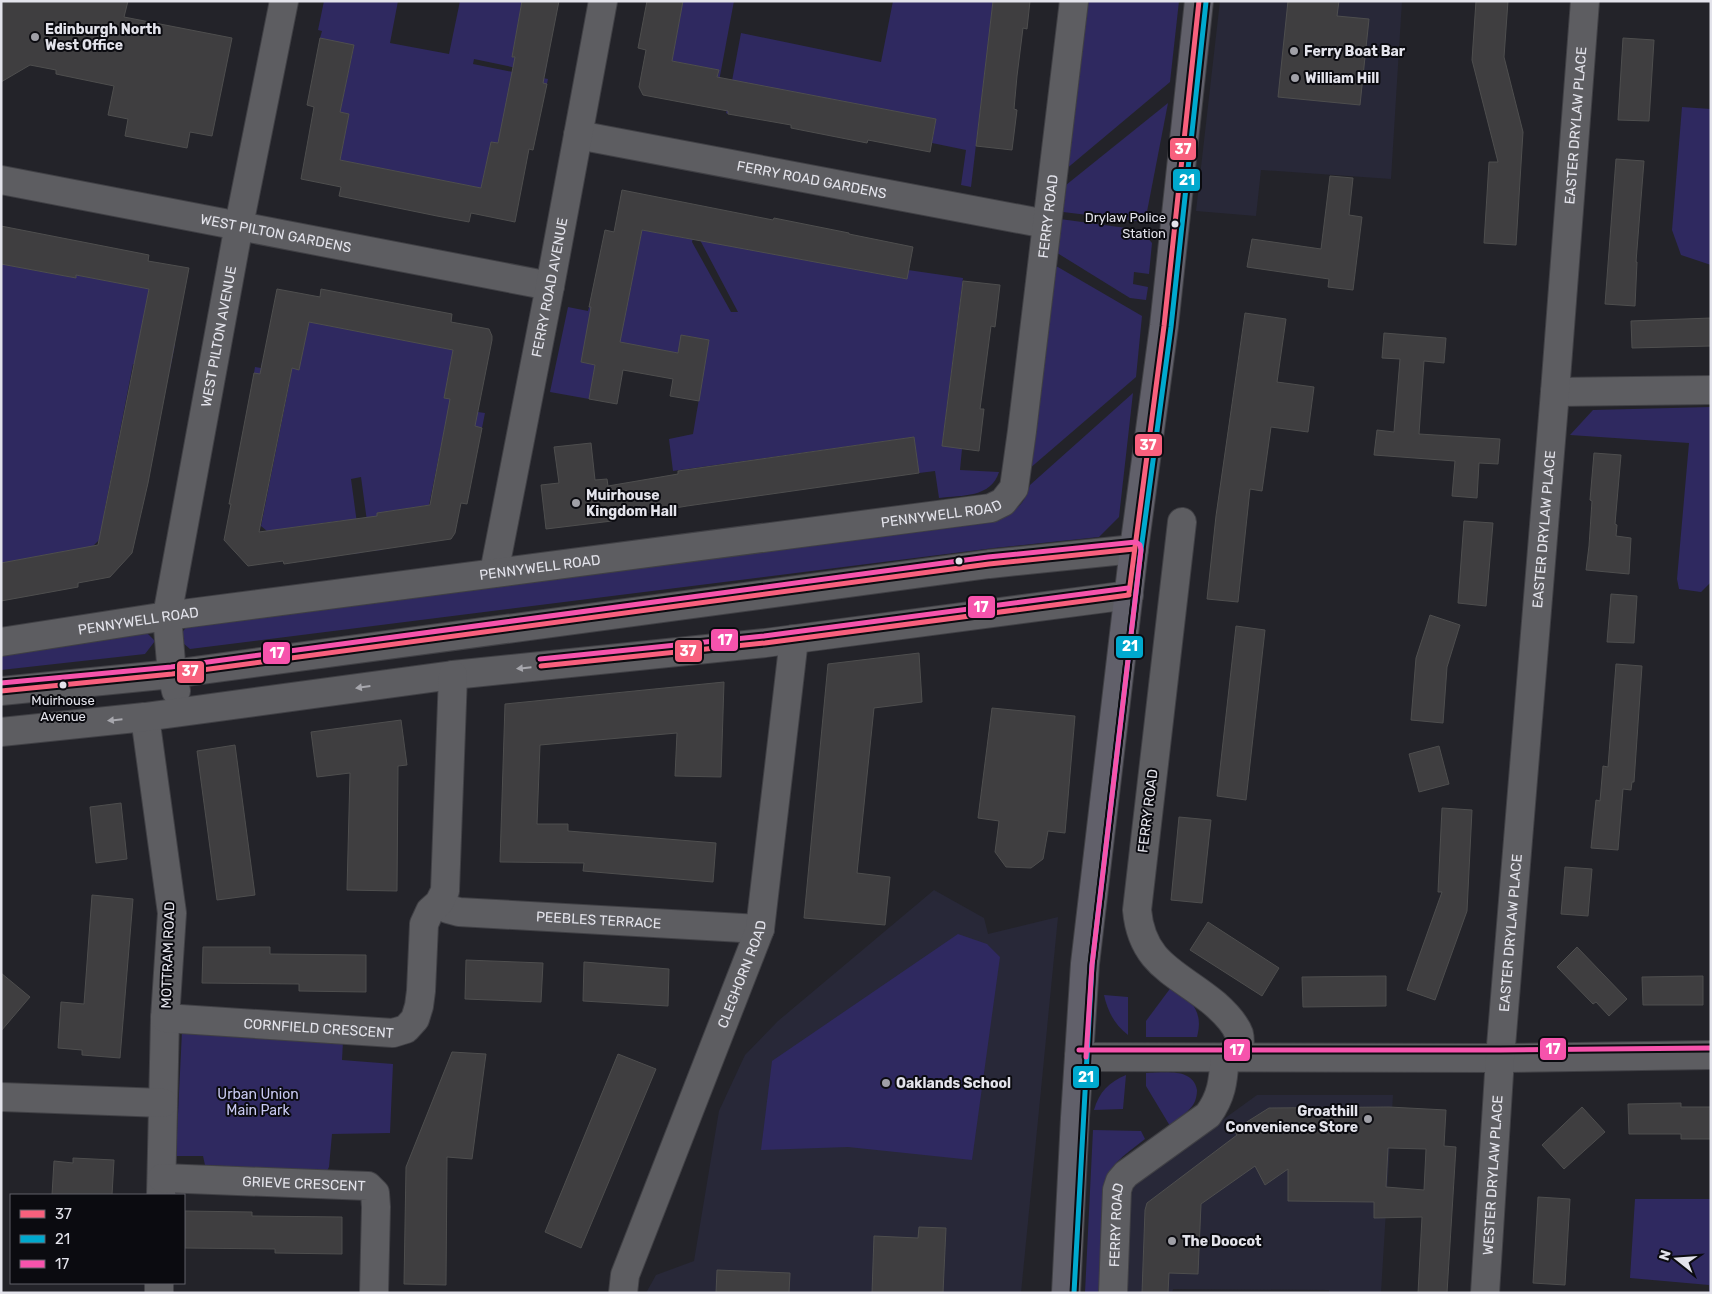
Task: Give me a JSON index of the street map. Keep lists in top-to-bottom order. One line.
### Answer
{"streets":{"street":["EASTER DRYLAW PLACE","FERRY ROAD GARDENS","FERRY ROAD","WEST PILTON GARDENS","FERRY ROAD AVENUE","WEST PILTON AVENUE","PENNYWELL ROAD","PEEBLES TERRACE","MOTTRAM ROAD","CLEGHORN ROAD","CORNFIELD CRESCENT","WESTER DRYLAW PLACE","GRIEVE CRESCENT"]},"crossings":[["EASTER DRYLAW PLACE","WESTER DRYLAW PLACE"],["FERRY ROAD GARDENS","FERRY ROAD"],["FERRY ROAD GARDENS","FERRY ROAD AVENUE"],["FERRY ROAD","PENNYWELL ROAD"],["WEST PILTON GARDENS","FERRY ROAD AVENUE"],["WEST PILTON GARDENS","WEST PILTON AVENUE"],["FERRY ROAD AVENUE","PENNYWELL ROAD"],["WEST PILTON AVENUE","PENNYWELL ROAD"],["PEEBLES TERRACE","CLEGHORN ROAD"],["PEEBLES TERRACE","CORNFIELD CRESCENT"],["MOTTRAM ROAD","CORNFIELD CRESCENT"],["MOTTRAM ROAD","GRIEVE CRESCENT"]],"parks":["Urban Union Main Park"],"places":["Edinburgh North West Office","Ferry Boat Bar","William Hill","Drylaw Police Station","Muirhouse Kingdom Hall","Muirhouse Avenue","Oaklands School","Groathill Convenience Store","The Doocot"],"lines":["transit line 37","transit line 21","transit line 17"],"legend":["37","21","17"],"north":"left"}
